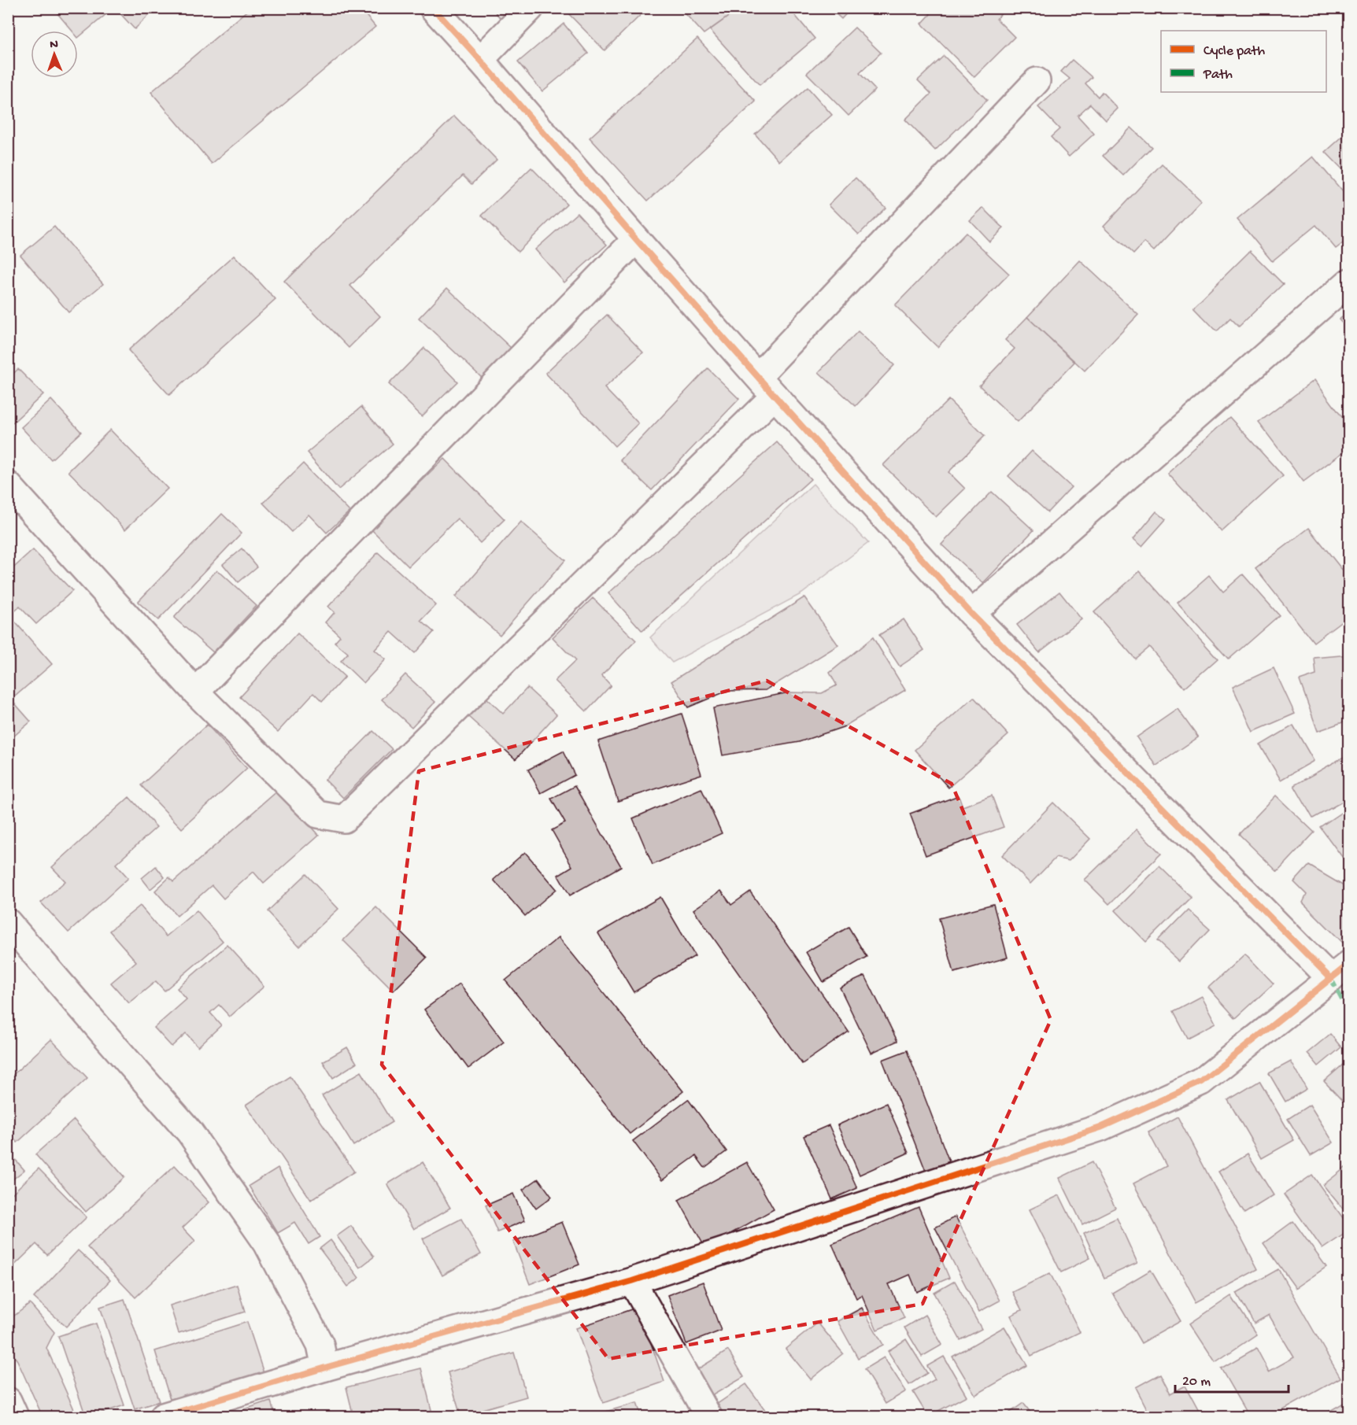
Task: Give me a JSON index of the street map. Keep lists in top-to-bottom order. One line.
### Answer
{"legend":["Cycle path","Path"],"scale_bar":"20 m","north":"top"}
